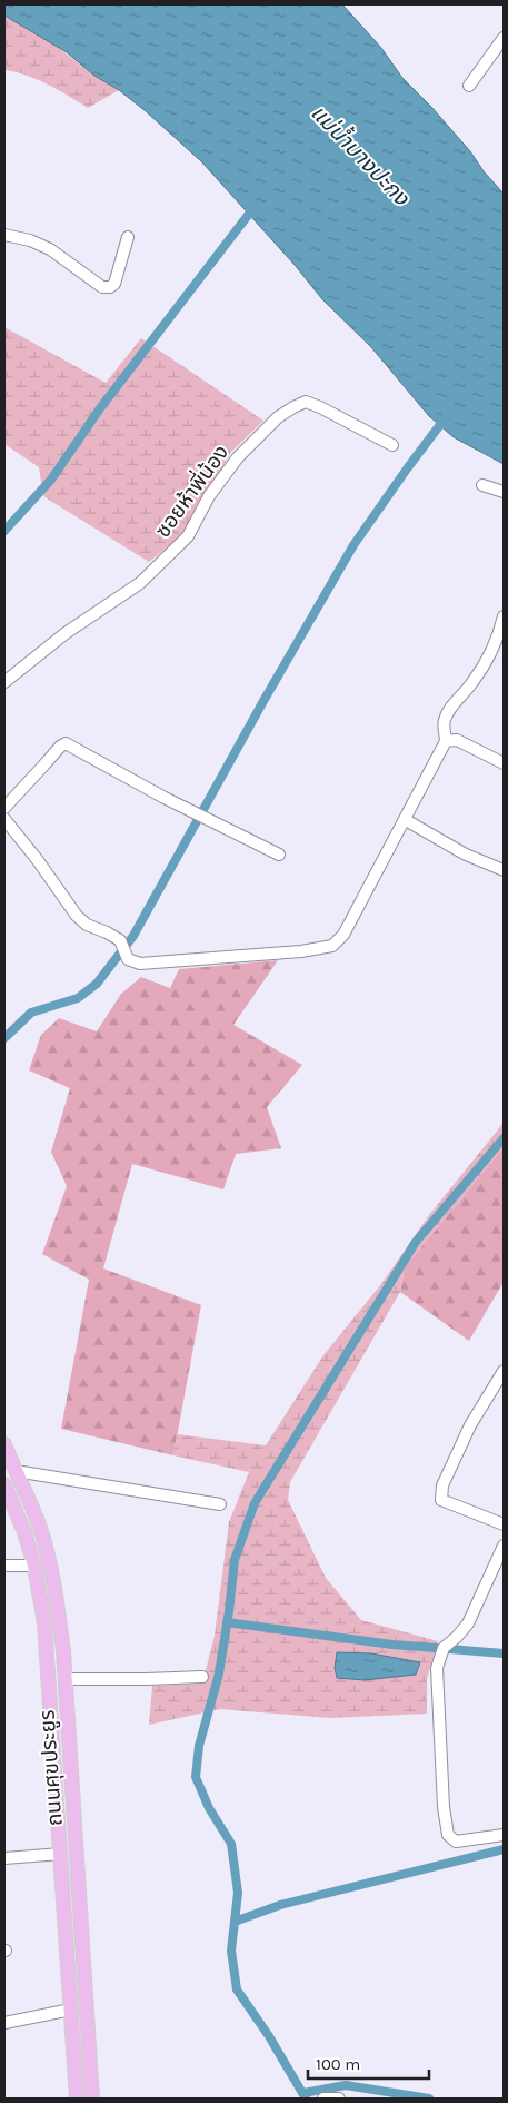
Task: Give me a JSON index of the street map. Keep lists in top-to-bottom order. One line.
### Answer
{"streets":{"main road":["ถนนศุขประยูร"],"street":["ซอยห้าพี่น้อง"]},"water":["แม่น้ำบางปะกง"],"scale_bar":"100 m"}
